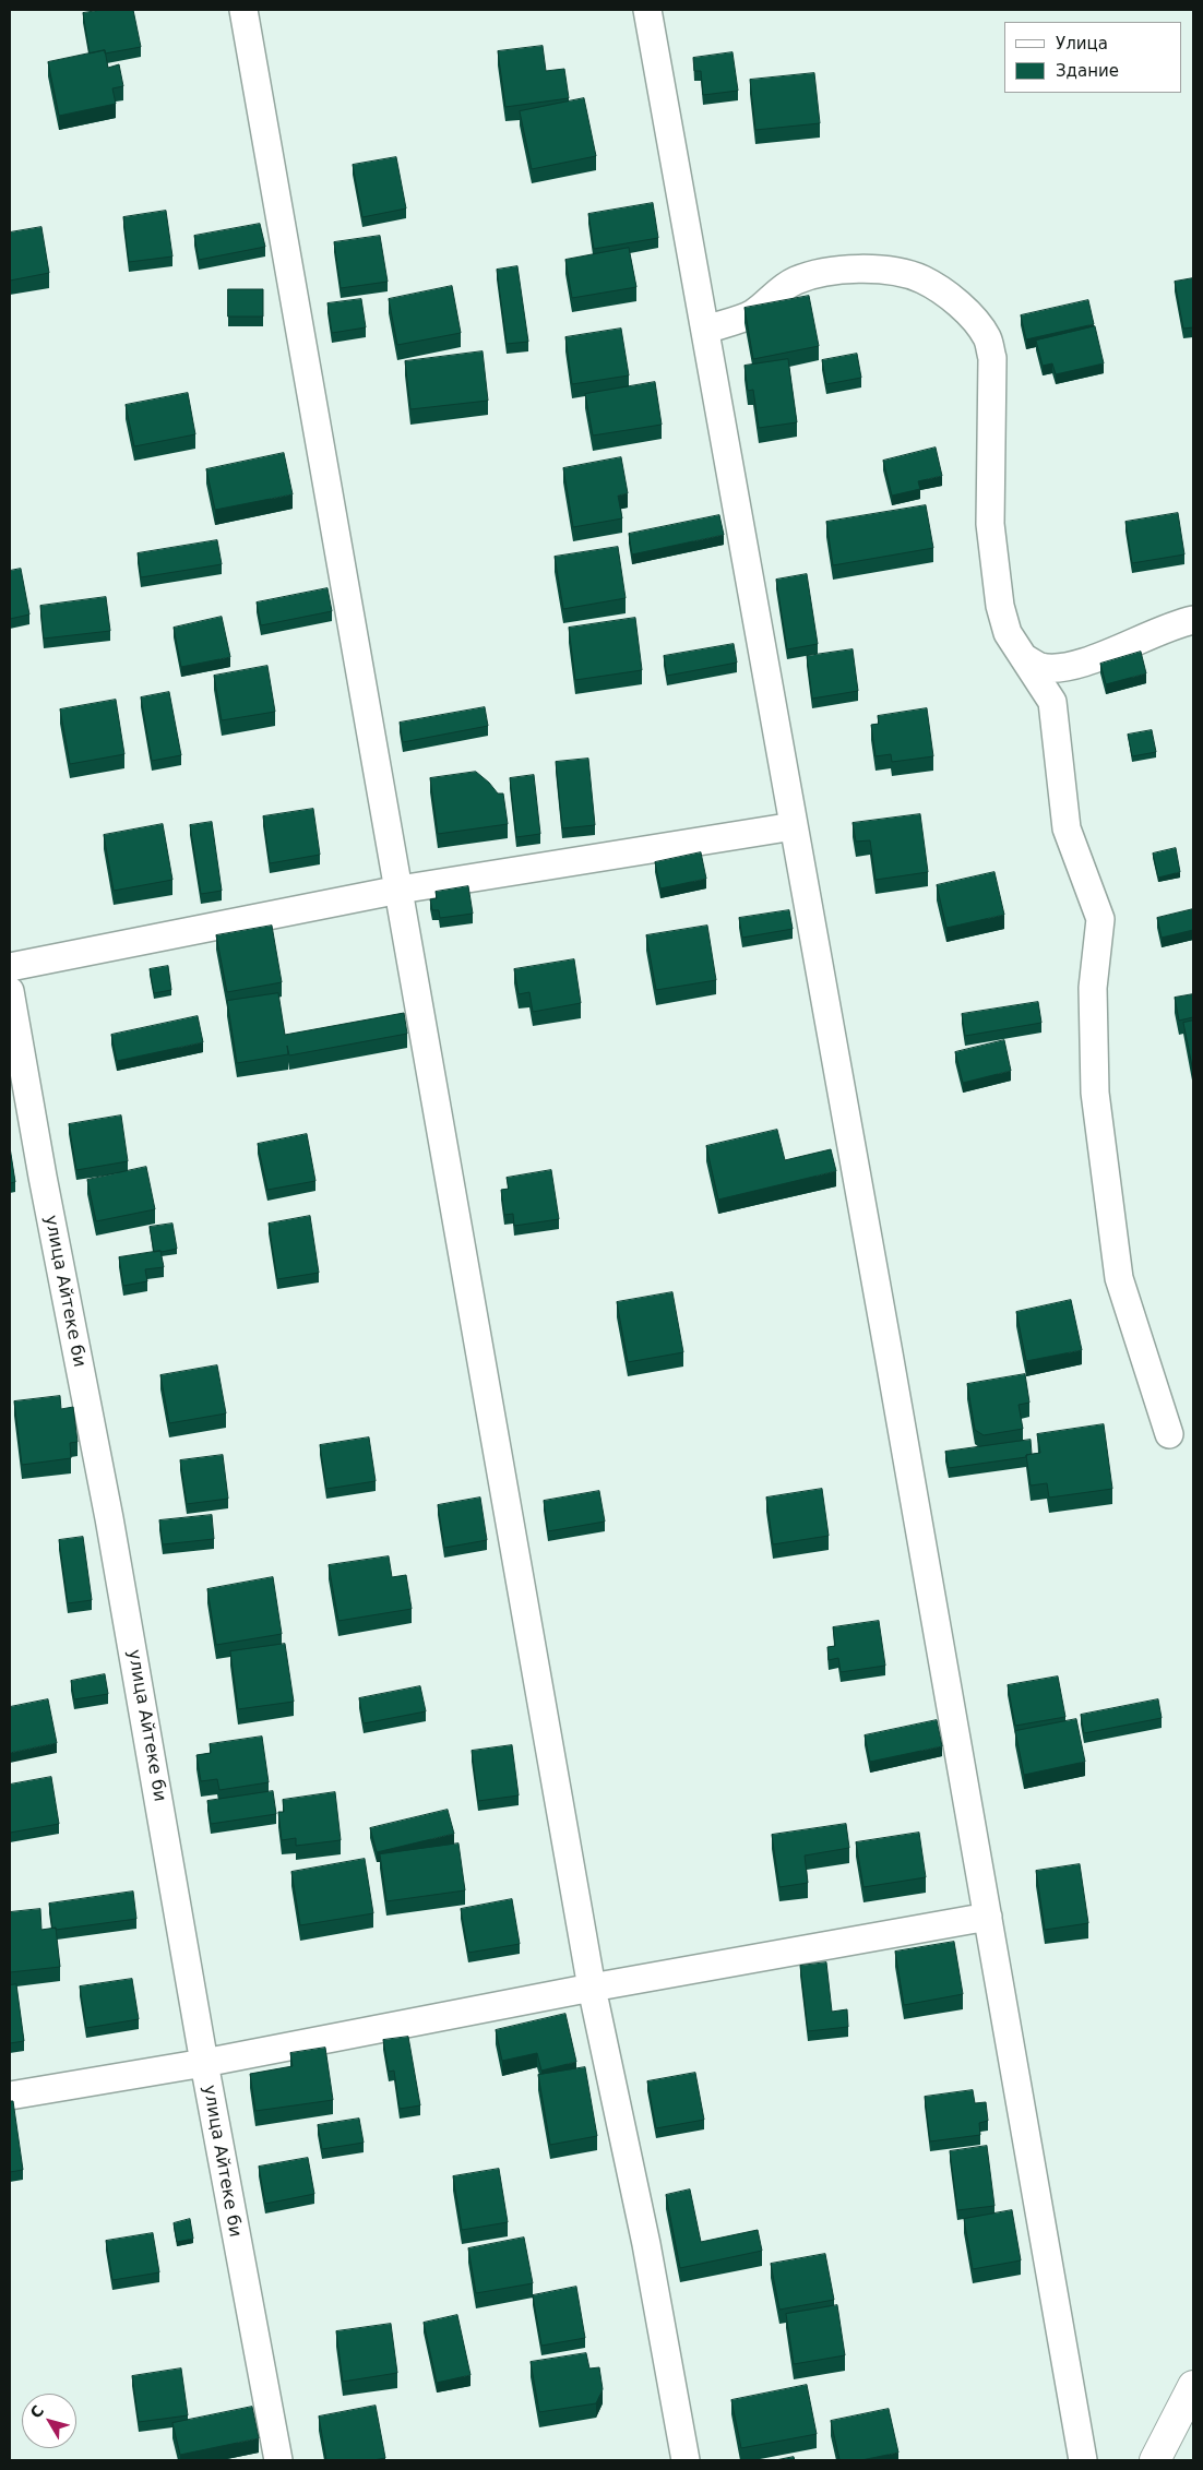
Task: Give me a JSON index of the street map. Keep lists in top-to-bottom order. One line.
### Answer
{"streets":{"street":["улица Айтеке би"]},"legend":["Улица","Здание"],"north":"top left"}
